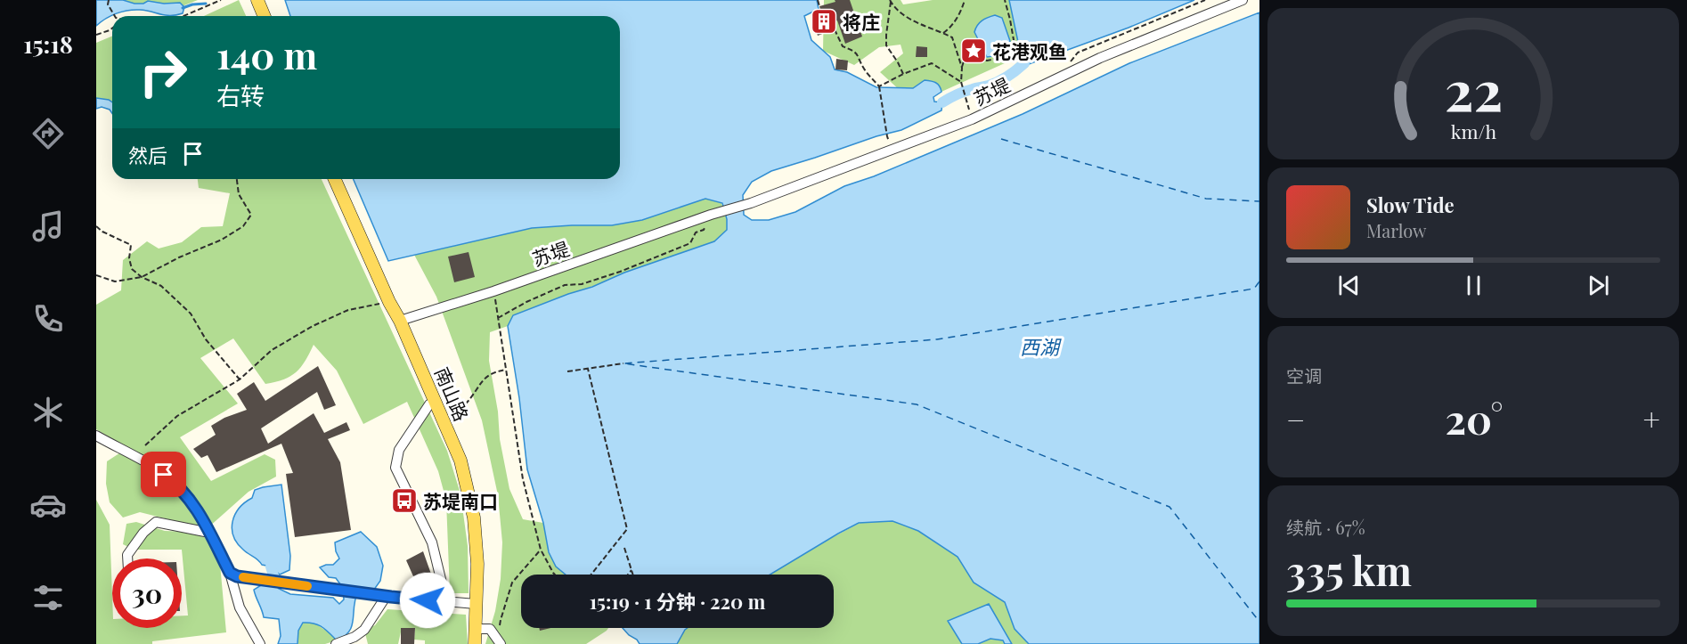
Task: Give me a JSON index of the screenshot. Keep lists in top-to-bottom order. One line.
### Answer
{"streets":{"main road":["南山路"],"street":["苏堤"]},"crossings":[["苏堤","南山路"]],"water":["西湖"],"places":{"building":["将庄"],"place":["花港观鱼"],"bus stop":["苏堤南口"]},"page":{"tabs":"15:18","turn":["140 m","右转"],"then":"然后","song":["Slow Tide","Marlow"],"tile":["空调",["续航 · 67%","335 km"]],"heat":["−","20°","+"],"limit":"30","trip":"15:19 · 1 分钟 · 220 m","gauge":["22","km/h"]}}
